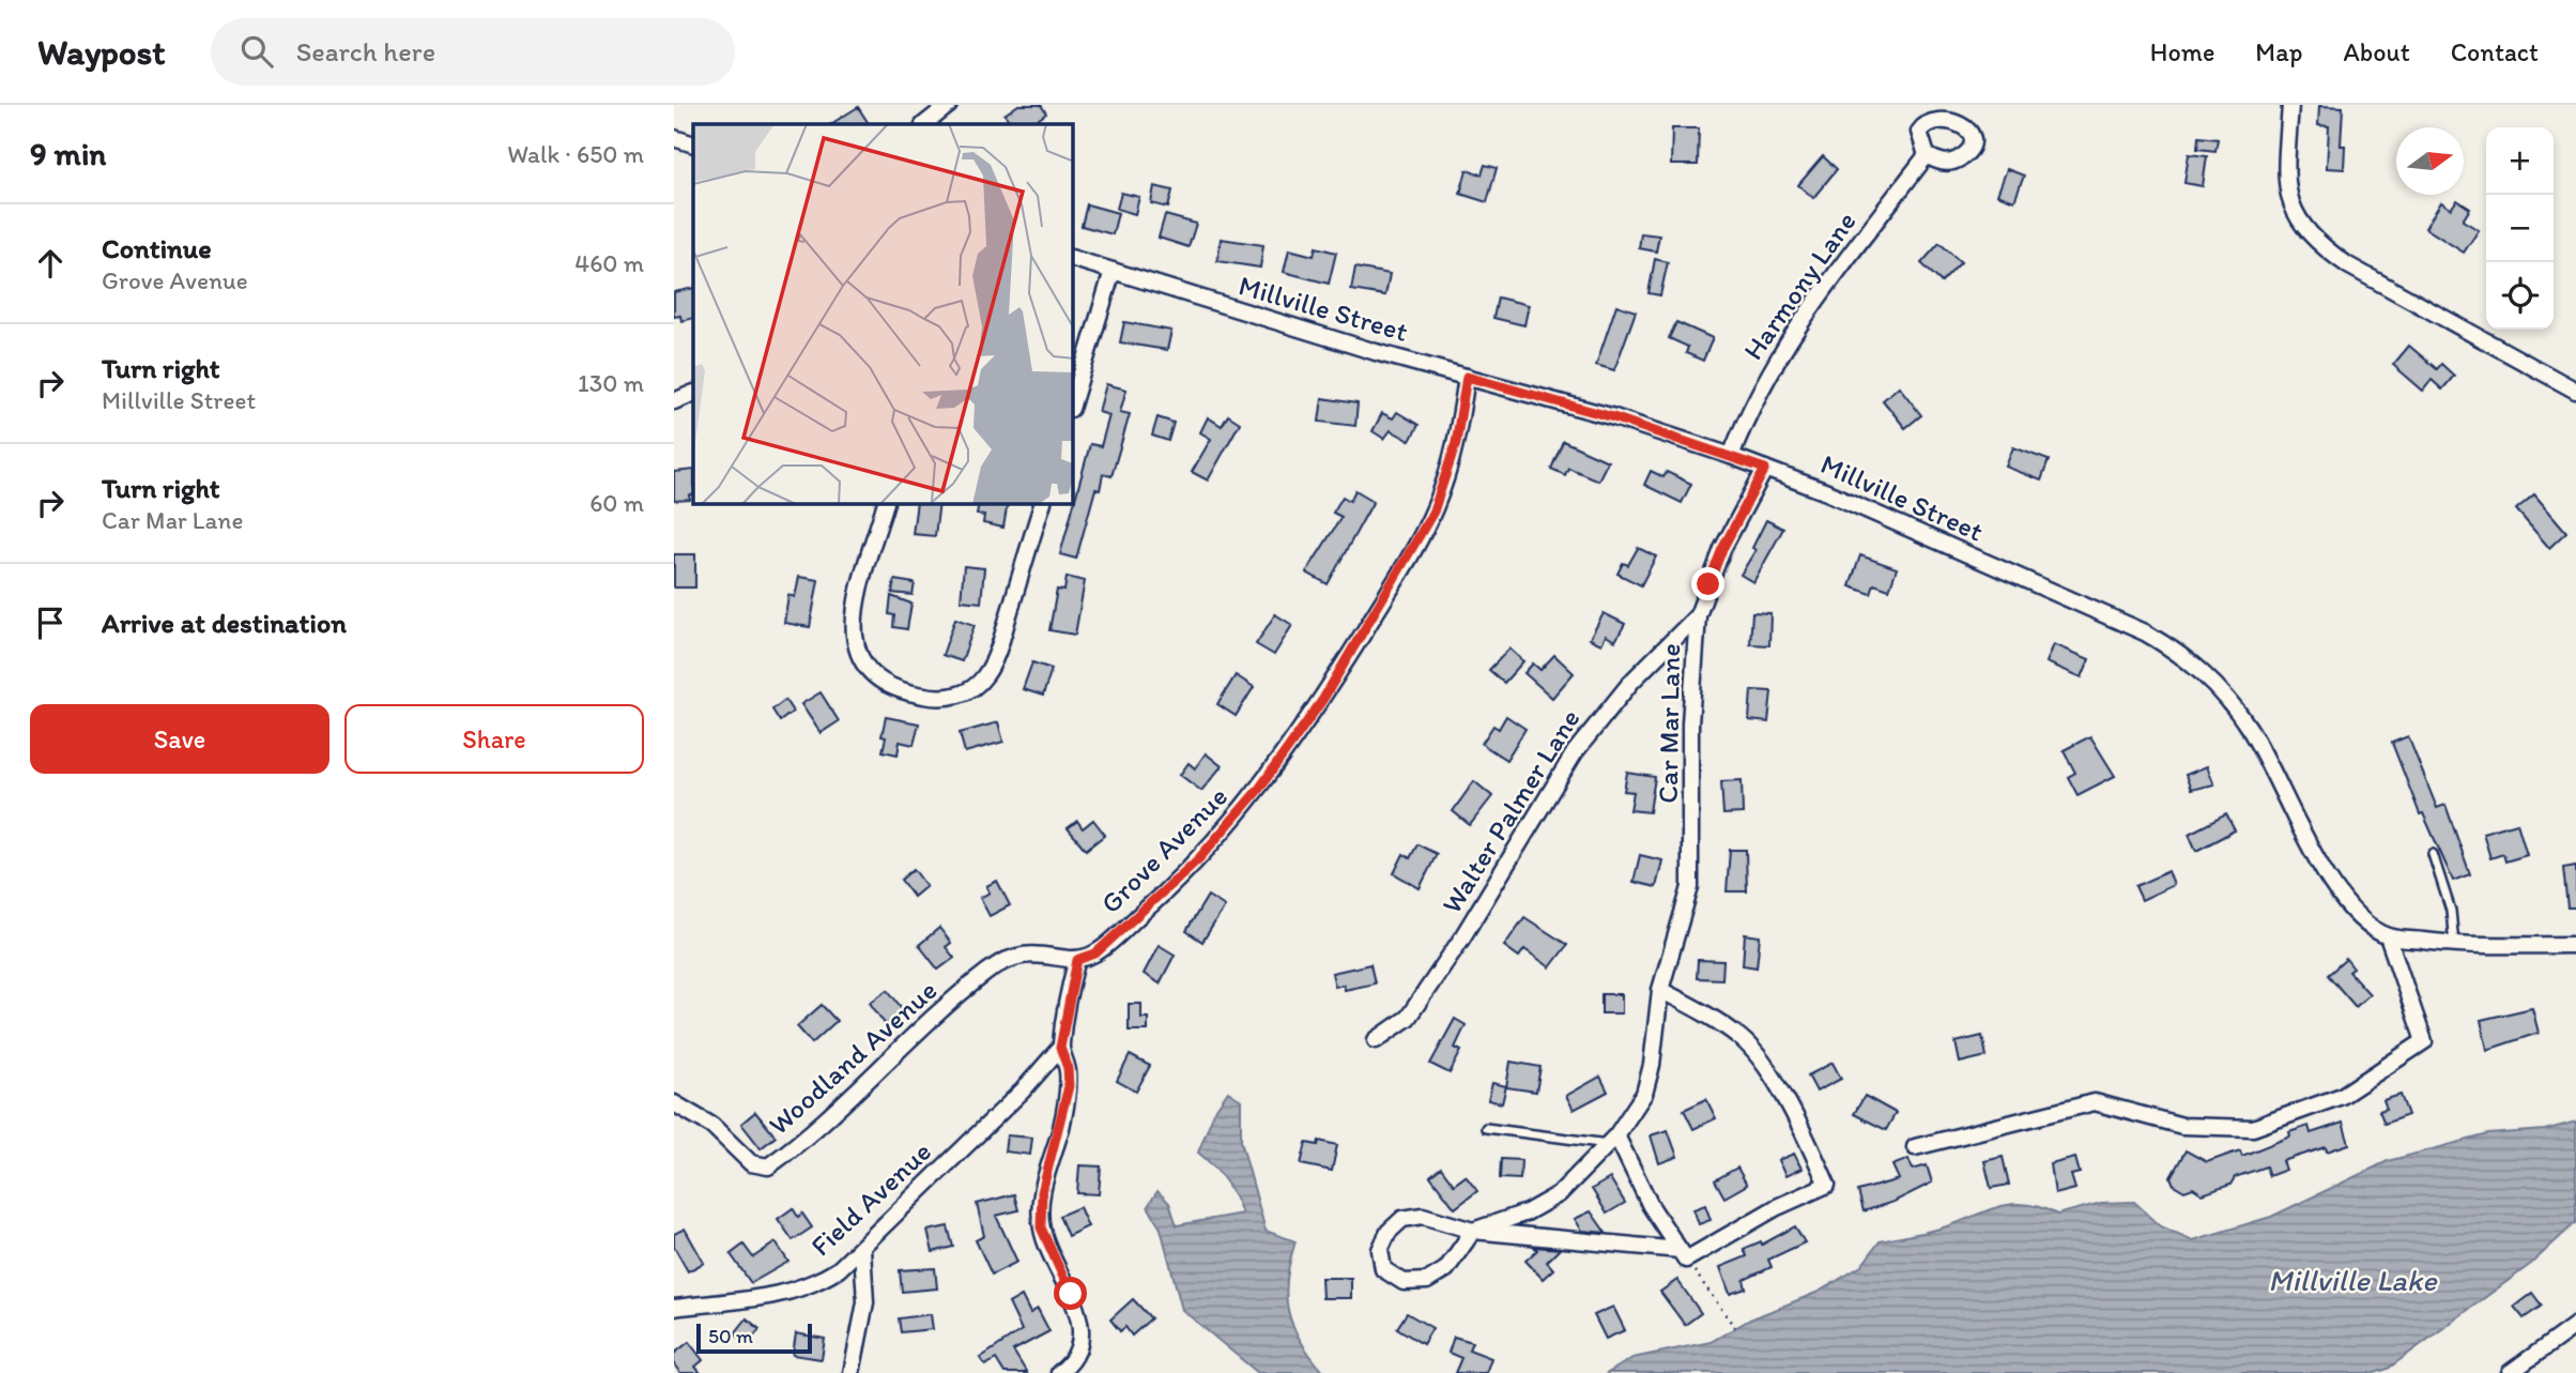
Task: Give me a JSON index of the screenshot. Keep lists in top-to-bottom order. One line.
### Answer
{"streets":{"street":["Harmony Lane","Millville Street","Car Mar Lane","Walter Palmer Lane","Grove Avenue","Woodland Avenue","Field Avenue"]},"crossings":[["Harmony Lane","Millville Street"],["Millville Street","Car Mar Lane"],["Millville Street","Grove Avenue"],["Car Mar Lane","Walter Palmer Lane"],["Grove Avenue","Woodland Avenue"]],"water":["Millville Lake"],"scale_bar":"50 m","north":"right","page":{"header":"Waypost","search":"Search here","nav":["Home","Map","About","Contact"],"heading":["9 min","Walk · 650 m"],"map_buttons":["+","−"],"list":[["Continue","Grove Avenue","460 m"],["Turn right","Millville Street","130 m"],["Turn right","Car Mar Lane","60 m"],"Arrive at destination"],"buttons":["Save","Share"],"scale":"50 m"}}
